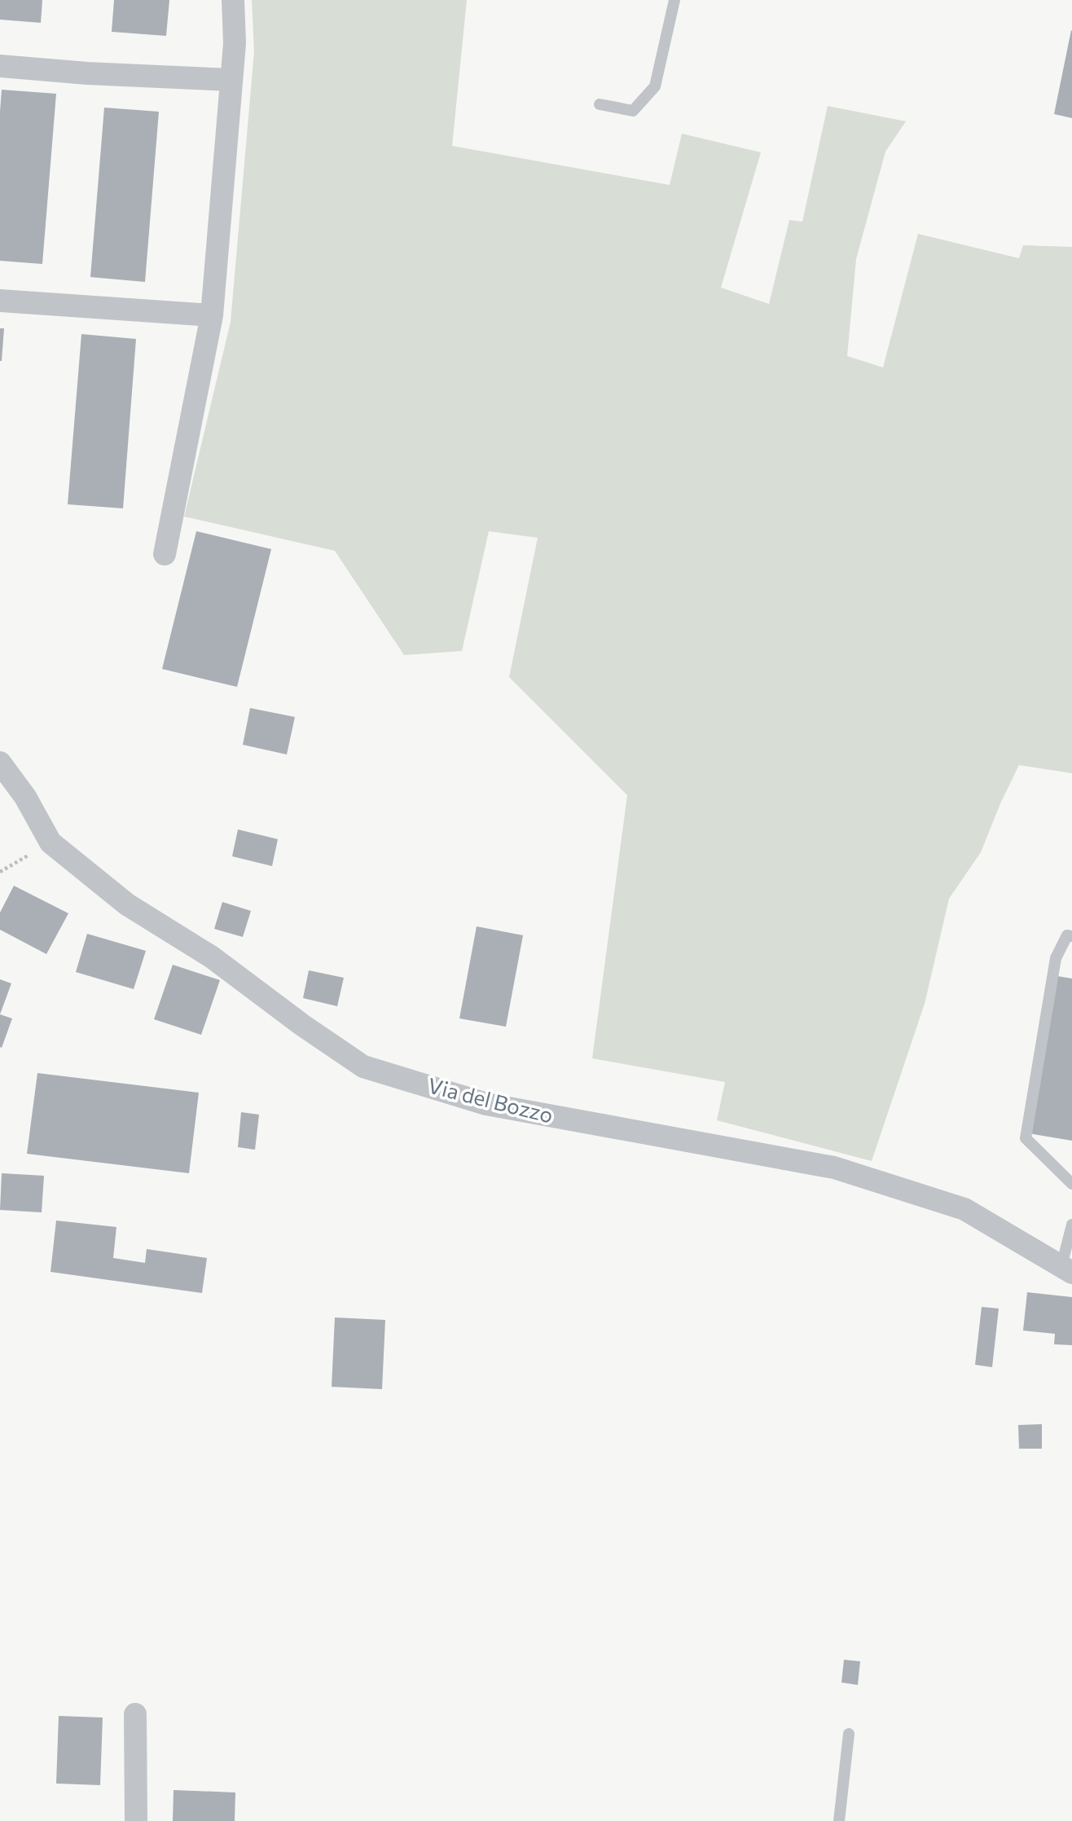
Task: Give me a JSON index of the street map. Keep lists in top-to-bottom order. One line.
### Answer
{"streets":{"street":["Via del Bozzo"]}}
